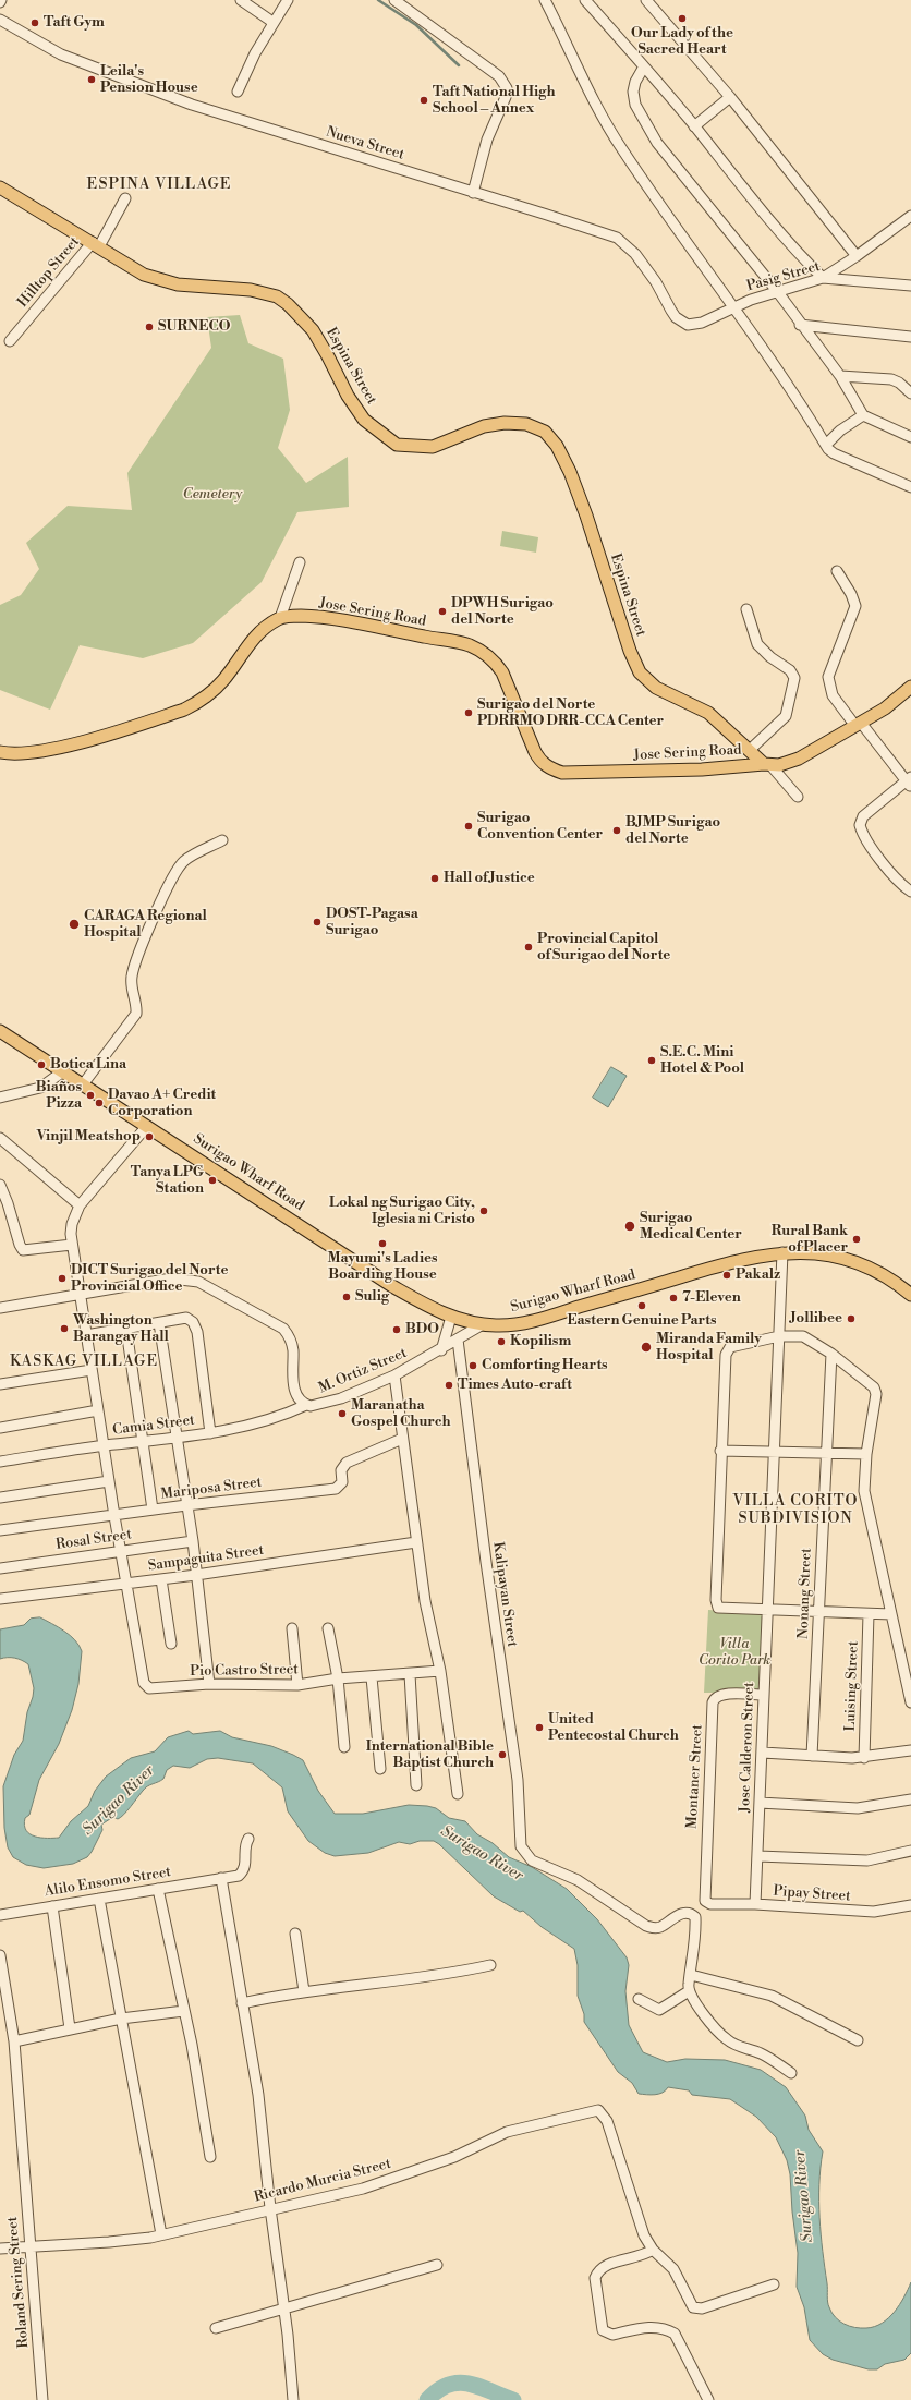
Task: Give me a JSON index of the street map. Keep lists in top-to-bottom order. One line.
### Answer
{"streets":{"main road":["Espina Street","Jose Sering Road","Surigao Wharf Road"],"street":["Nueva Street","Hilltop Street","Pasig Street","M. Ortiz Street","Camia Street","Mariposa Street","Rosal Street","Sampaguita Street","Nonang Street","Kalipayan Street","Pio Castro Street","Luising Street","Jose Calderon Street","Montaner Street","Alilo Ensomo Street","Pipay Street","Ricardo Murcia Street","Roland Sering Street"]},"crossings":[["Nueva Street","Pasig Street"],["Hilltop Street","Espina Street"],["Espina Street","Jose Sering Road"],["Surigao Wharf Road","M. Ortiz Street"],["Surigao Wharf Road","Pio Castro Street"],["Surigao Wharf Road","Jose Calderon Street"],["M. Ortiz Street","Camia Street"],["M. Ortiz Street","Kalipayan Street"],["M. Ortiz Street","Pio Castro Street"],["Camia Street","Pio Castro Street"],["Mariposa Street","Pio Castro Street"],["Rosal Street","Pio Castro Street"],["Sampaguita Street","Pio Castro Street"],["Jose Calderon Street","Montaner Street"],["Jose Calderon Street","Pipay Street"],["Montaner Street","Pipay Street"],["Ricardo Murcia Street","Roland Sering Street"]],"districts":["ESPINA VILLAGE","KASKAG VILLAGE","VILLA CORITO SUBDIVISION"],"water":["Surigao River"],"parks":["Cemetery","Villa Corito Park"],"places":["Our Lady of the Sacred Heart","Taft Gym","Leila's Pension House","Taft National High School – Annex","SURNECO","DPWH Surigao del Norte","Surigao del Norte PDRRMO DRR-CCA Center","Surigao Convention Center","BJMP Surigao del Norte","Hall of Justice","DOST-Pagasa Surigao","CARAGA Regional Hospital","Provincial Capitol of Surigao del Norte","S.E.C. Mini Hotel & Pool","Botica Lina","Biaños Pizza","Davao A+ Credit Corporation","Vinjil Meatshop","Tanya LPG Station","Lokal ng Surigao City, Iglesia ni Cristo","Surigao Medical Center","Rural Bank of Placer","Mayumi's Ladies Boarding House","Pakalz","DICT Surigao del Norte Provincial Office","Sulig","7-Eleven","Eastern Genuine Parts","Jollibee","Washington Barangay Hall","BDO","Kopilism","Miranda Family Hospital","Comforting Hearts","Times Auto-craft","Maranatha Gospel Church","United Pentecostal Church","International Bible Baptist Church"]}
